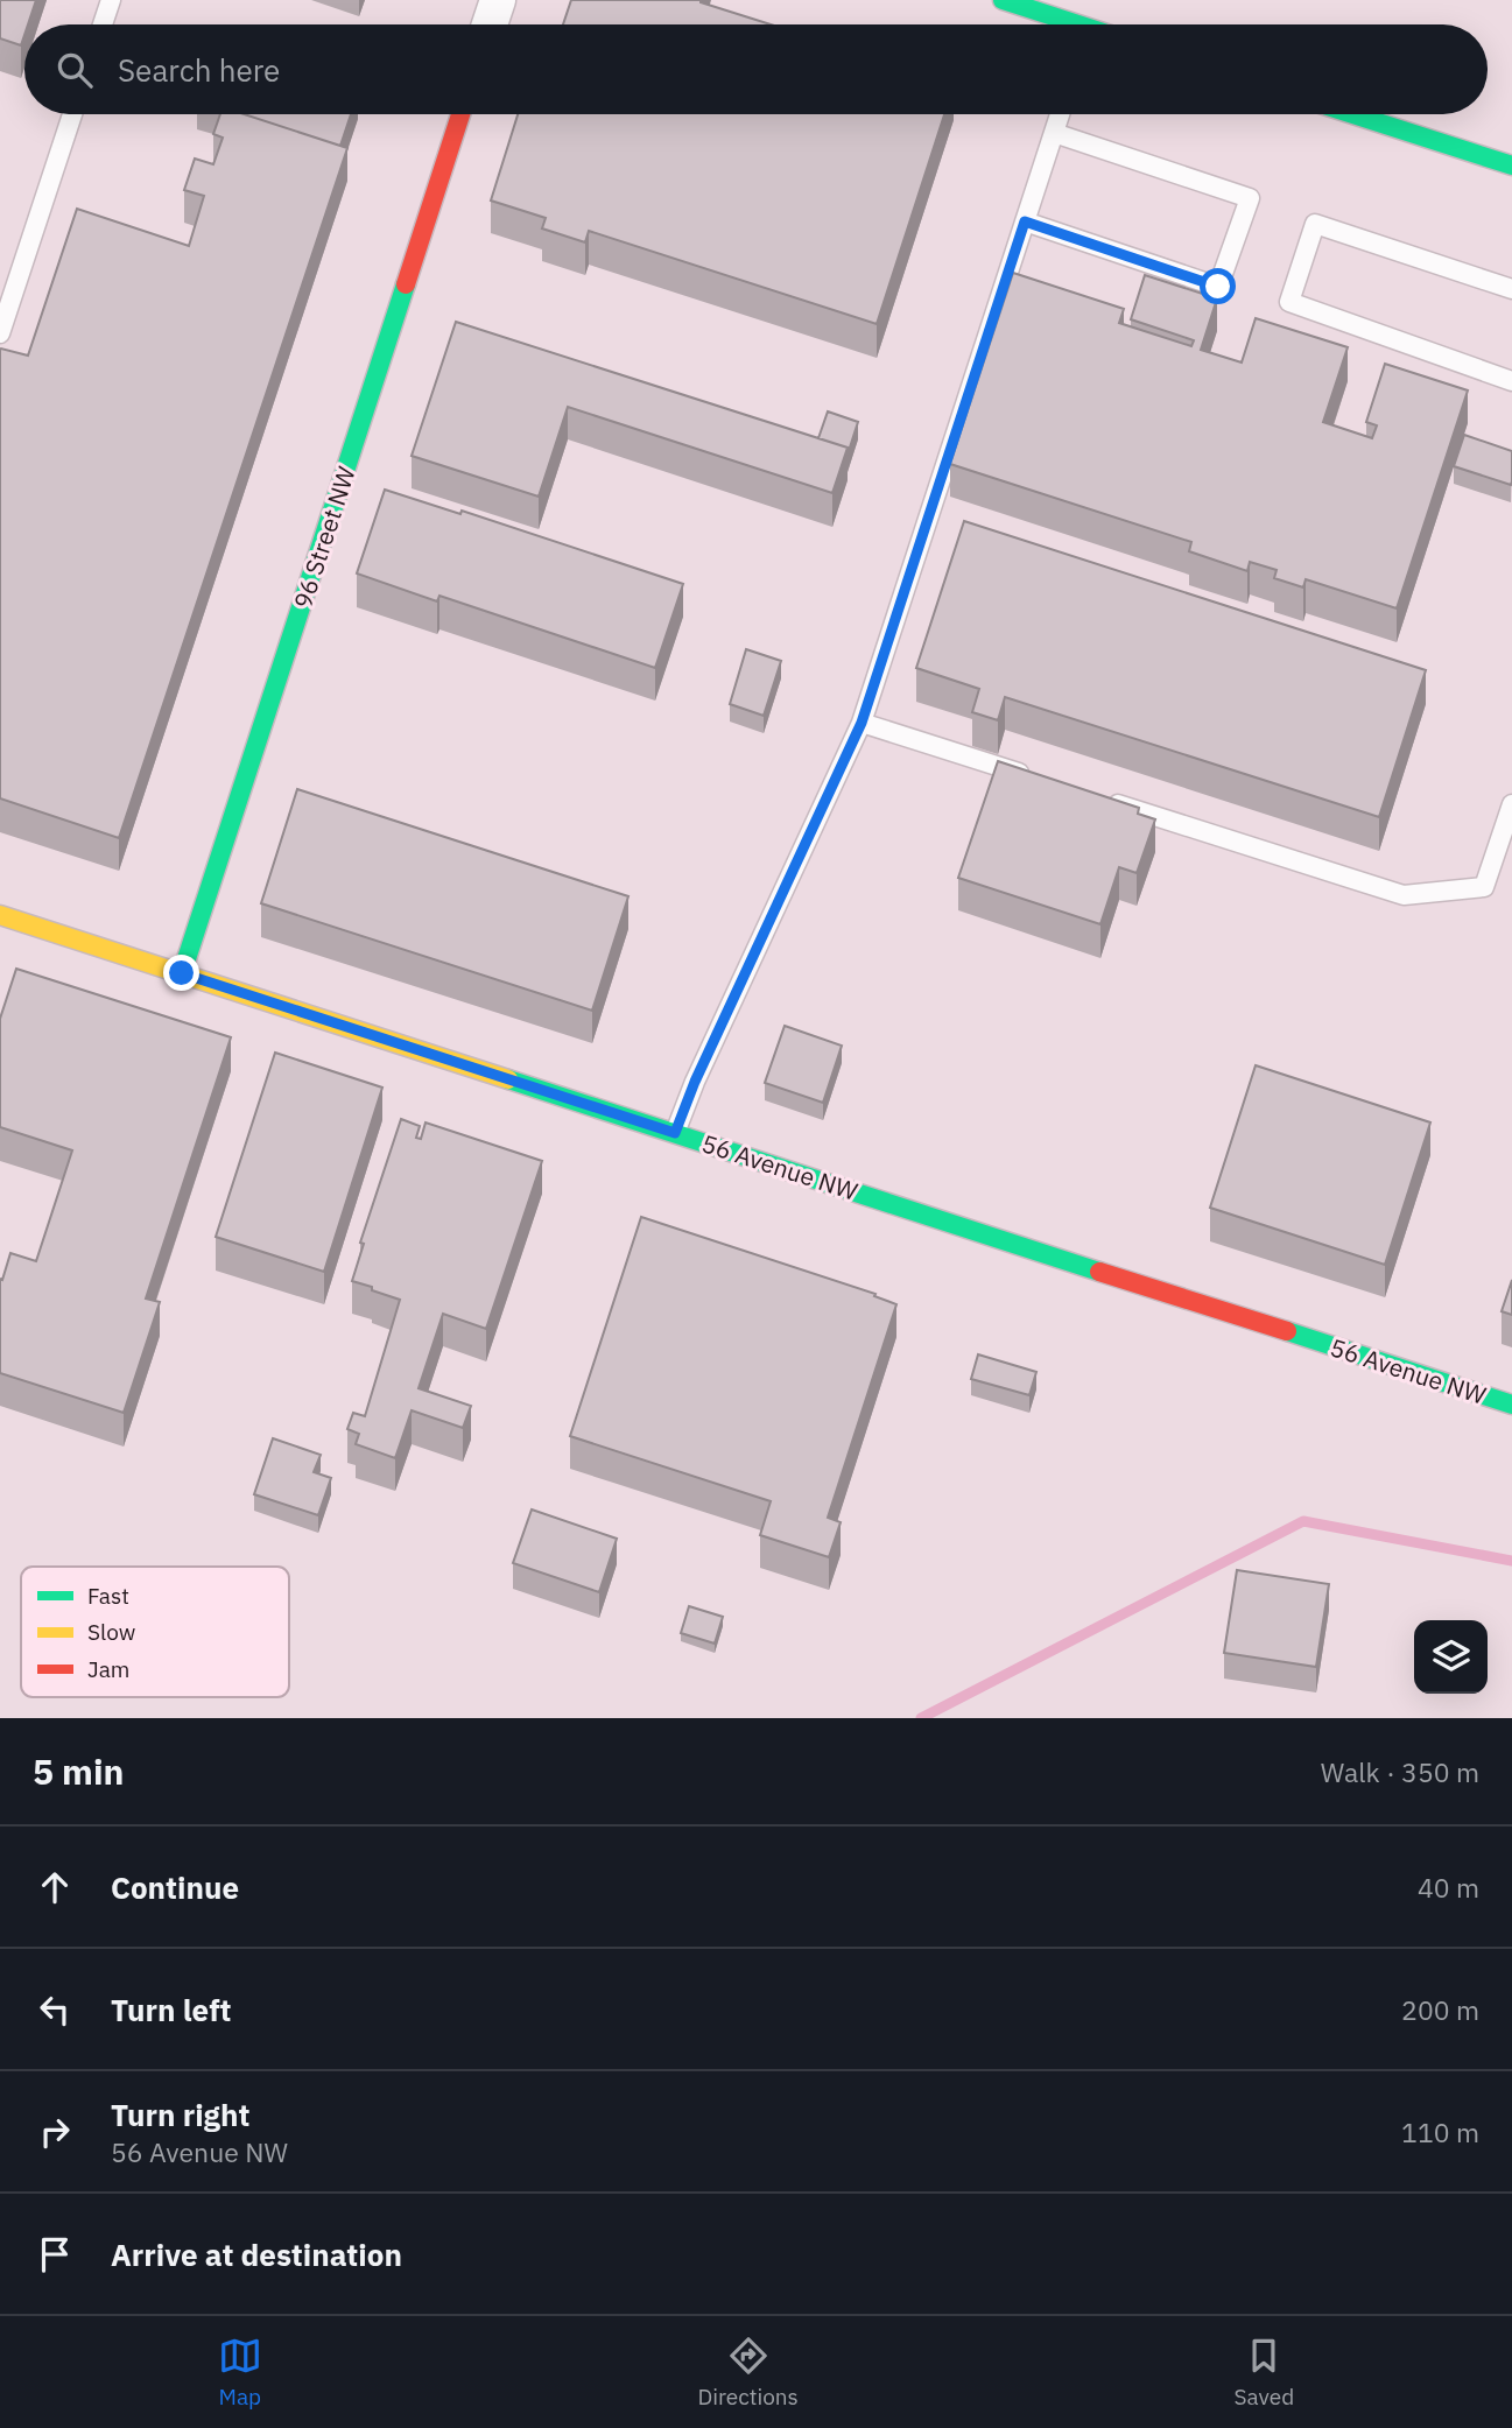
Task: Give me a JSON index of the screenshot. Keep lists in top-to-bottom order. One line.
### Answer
{"streets":{"street":["96 Street NW","56 Avenue NW"]},"crossings":[["96 Street NW","56 Avenue NW"]],"legend":["Fast","Slow","Jam"],"page":{"search":"Search here","heading":["5 min","Walk · 350 m"],"list":[["Continue","40 m"],["Turn left","200 m"],["Turn right","56 Avenue NW","110 m"],"Arrive at destination"],"nav":["Map","Directions","Saved"]}}
